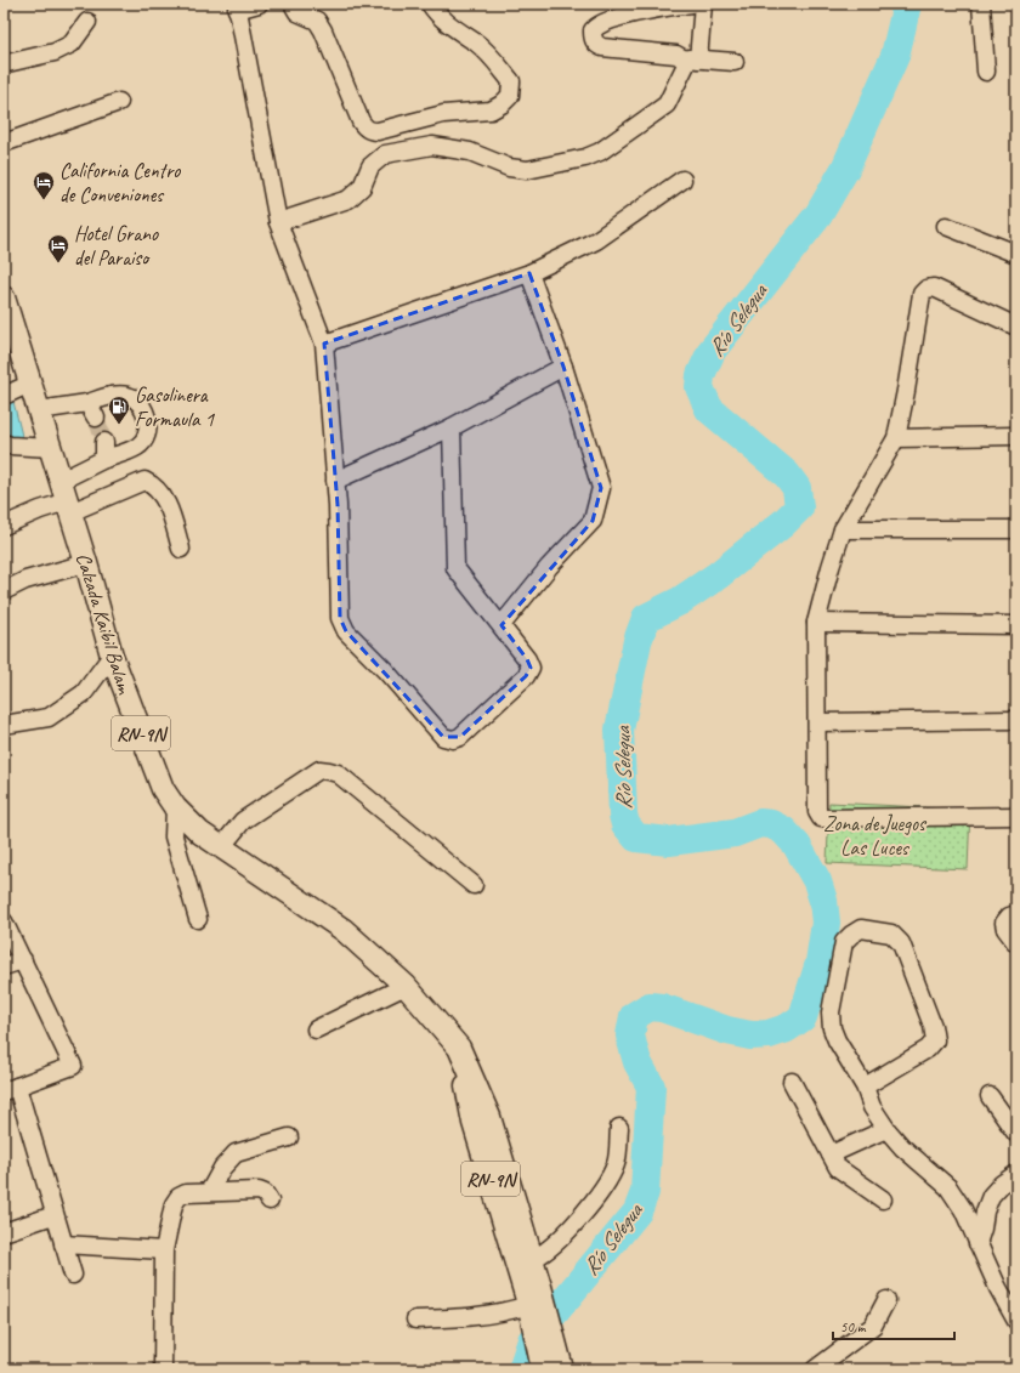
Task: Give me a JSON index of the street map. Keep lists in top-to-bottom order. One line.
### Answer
{"streets":{"main road":["Calzada Kaibil Balam","RN-9N"]},"water":["Río Selegua"],"parks":["Zona de Juegos Las Luces"],"places":{"hotel":["California Centro de Conveniones","Hotel Grano del Paraiso"],"fuel station":["Gasolinera Formaula 1"]},"scale_bar":"50 m"}
